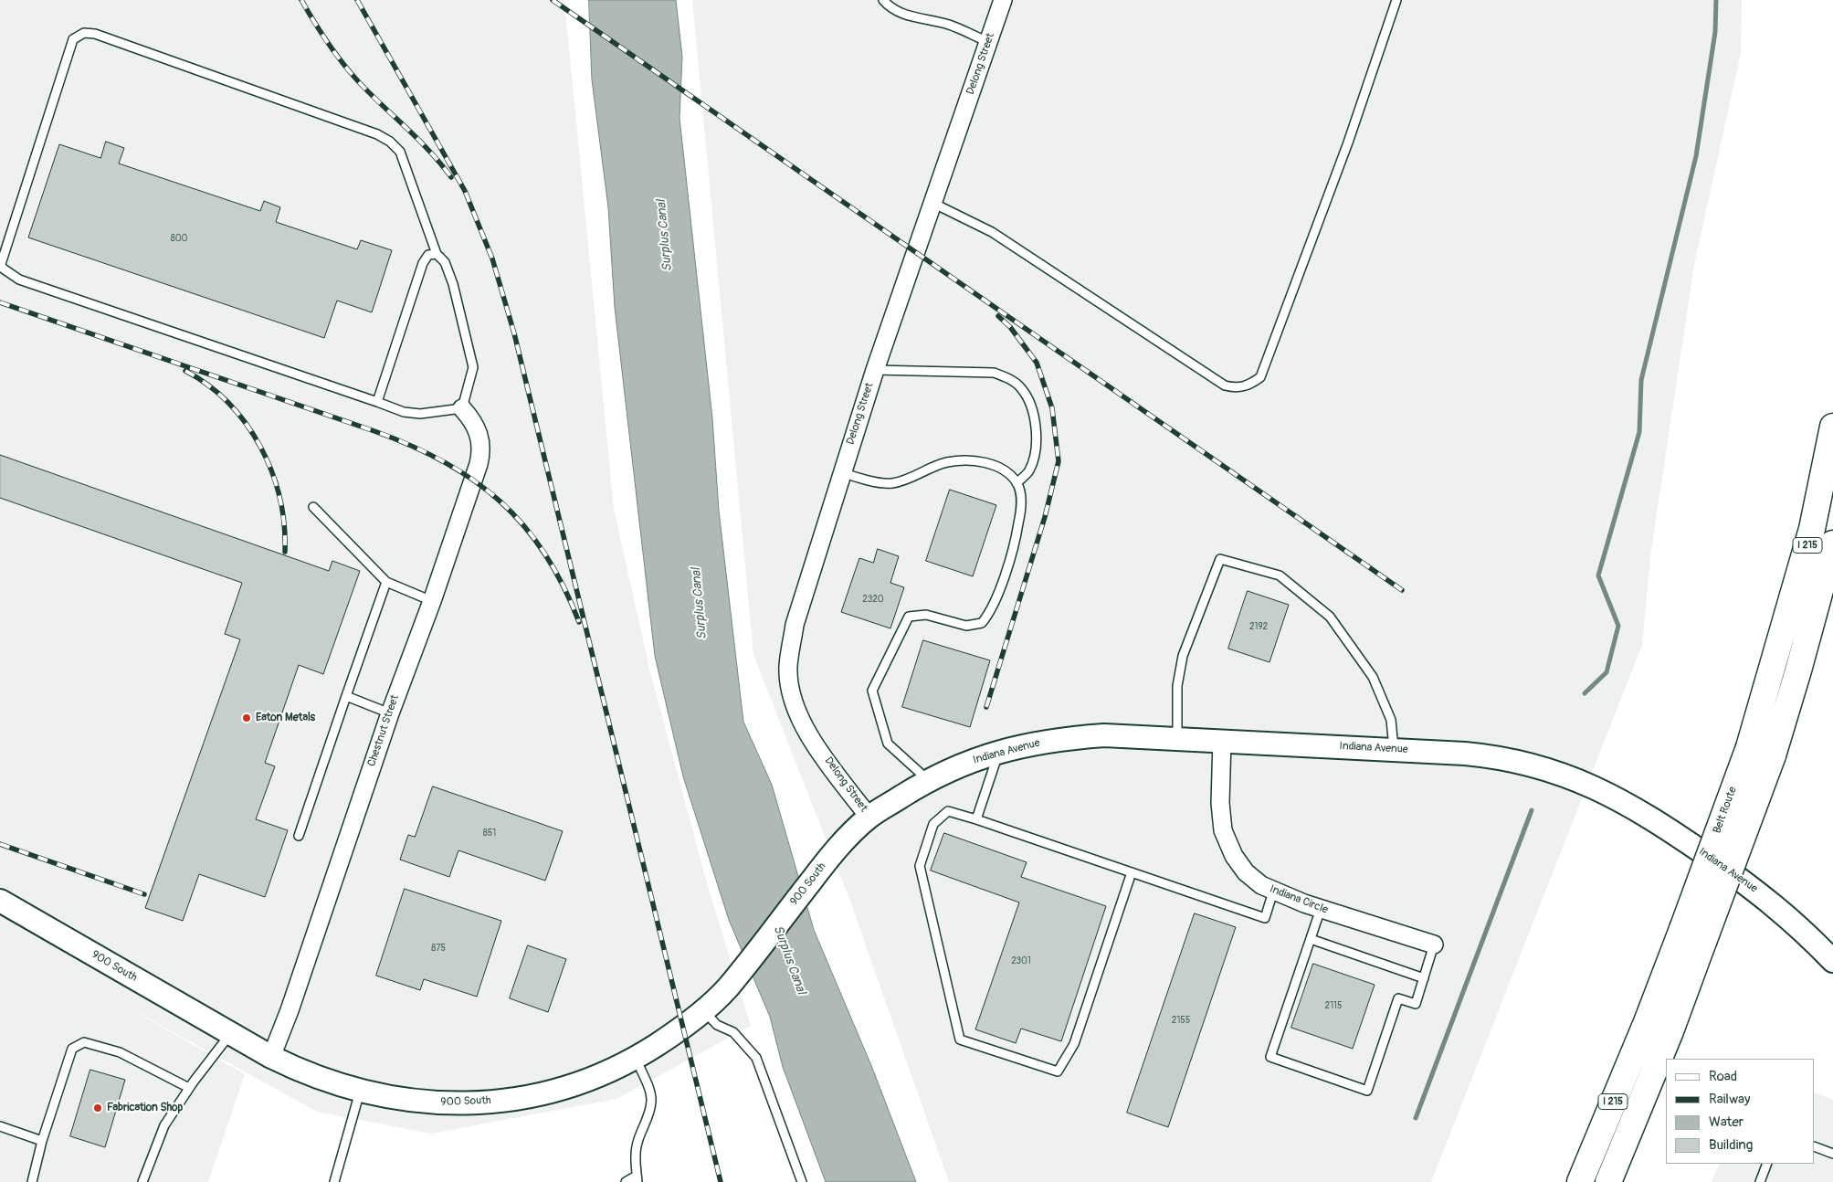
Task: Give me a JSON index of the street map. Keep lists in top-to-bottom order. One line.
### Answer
{"streets":{"highway":["I 215","Belt Route"],"street":["Delong Street","Chestnut Street","Indiana Avenue","900 South","Indiana Circle"]},"crossings":[["Delong Street","Indiana Avenue"],["Delong Street","900 South"],["Chestnut Street","900 South"],["Indiana Avenue","900 South"],["Indiana Avenue","Indiana Circle"]],"water":["Surplus Canal"],"places":["Eaton Metals","Fabrication Shop"],"house_numbers":["800","2320","2192","851","875","2301","2115","2155"],"legend":["Road","Railway","Water","Building"]}
